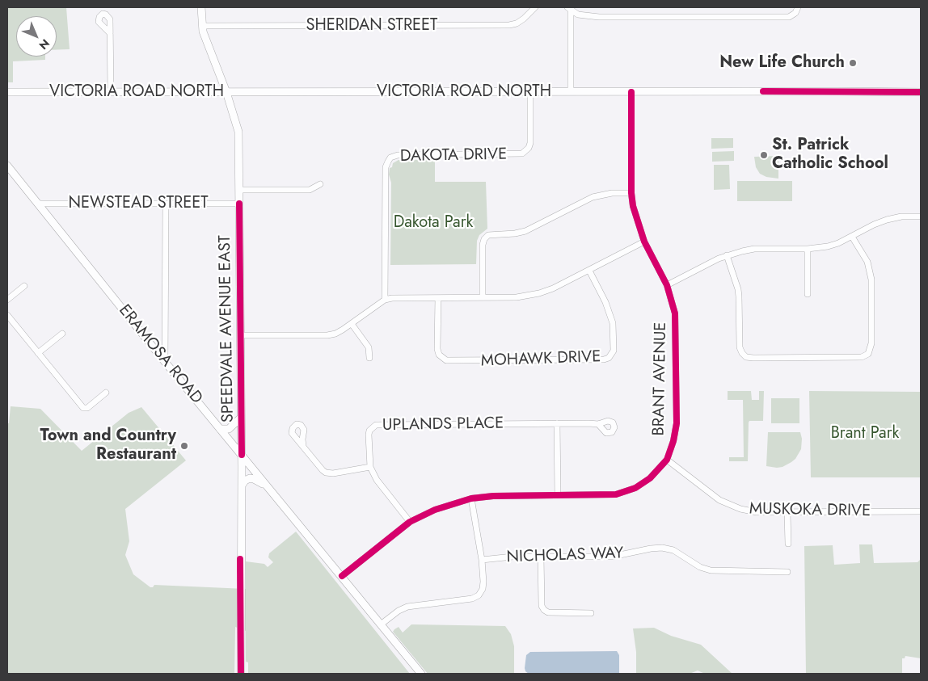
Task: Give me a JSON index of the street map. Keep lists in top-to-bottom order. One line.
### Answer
{"streets":{"main road":["VICTORIA ROAD NORTH","SPEEDVALE AVENUE EAST","ERAMOSA ROAD"],"street":["SHERIDAN STREET","DAKOTA DRIVE","NEWSTEAD STREET","MOHAWK DRIVE","BRANT AVENUE","UPLANDS PLACE","MUSKOKA DRIVE","NICHOLAS WAY"]},"crossings":[["SHERIDAN STREET","SPEEDVALE AVENUE EAST"],["VICTORIA ROAD NORTH","DAKOTA DRIVE"],["VICTORIA ROAD NORTH","SPEEDVALE AVENUE EAST"],["VICTORIA ROAD NORTH","BRANT AVENUE"],["NEWSTEAD STREET","SPEEDVALE AVENUE EAST"],["NEWSTEAD STREET","ERAMOSA ROAD"],["SPEEDVALE AVENUE EAST","ERAMOSA ROAD"],["ERAMOSA ROAD","BRANT AVENUE"],["BRANT AVENUE","UPLANDS PLACE"],["BRANT AVENUE","MUSKOKA DRIVE"]],"parks":["Dakota Park","Brant Park"],"places":["New Life Church","St. Patrick Catholic School","Town and Country Restaurant"],"north":"bottom right"}
